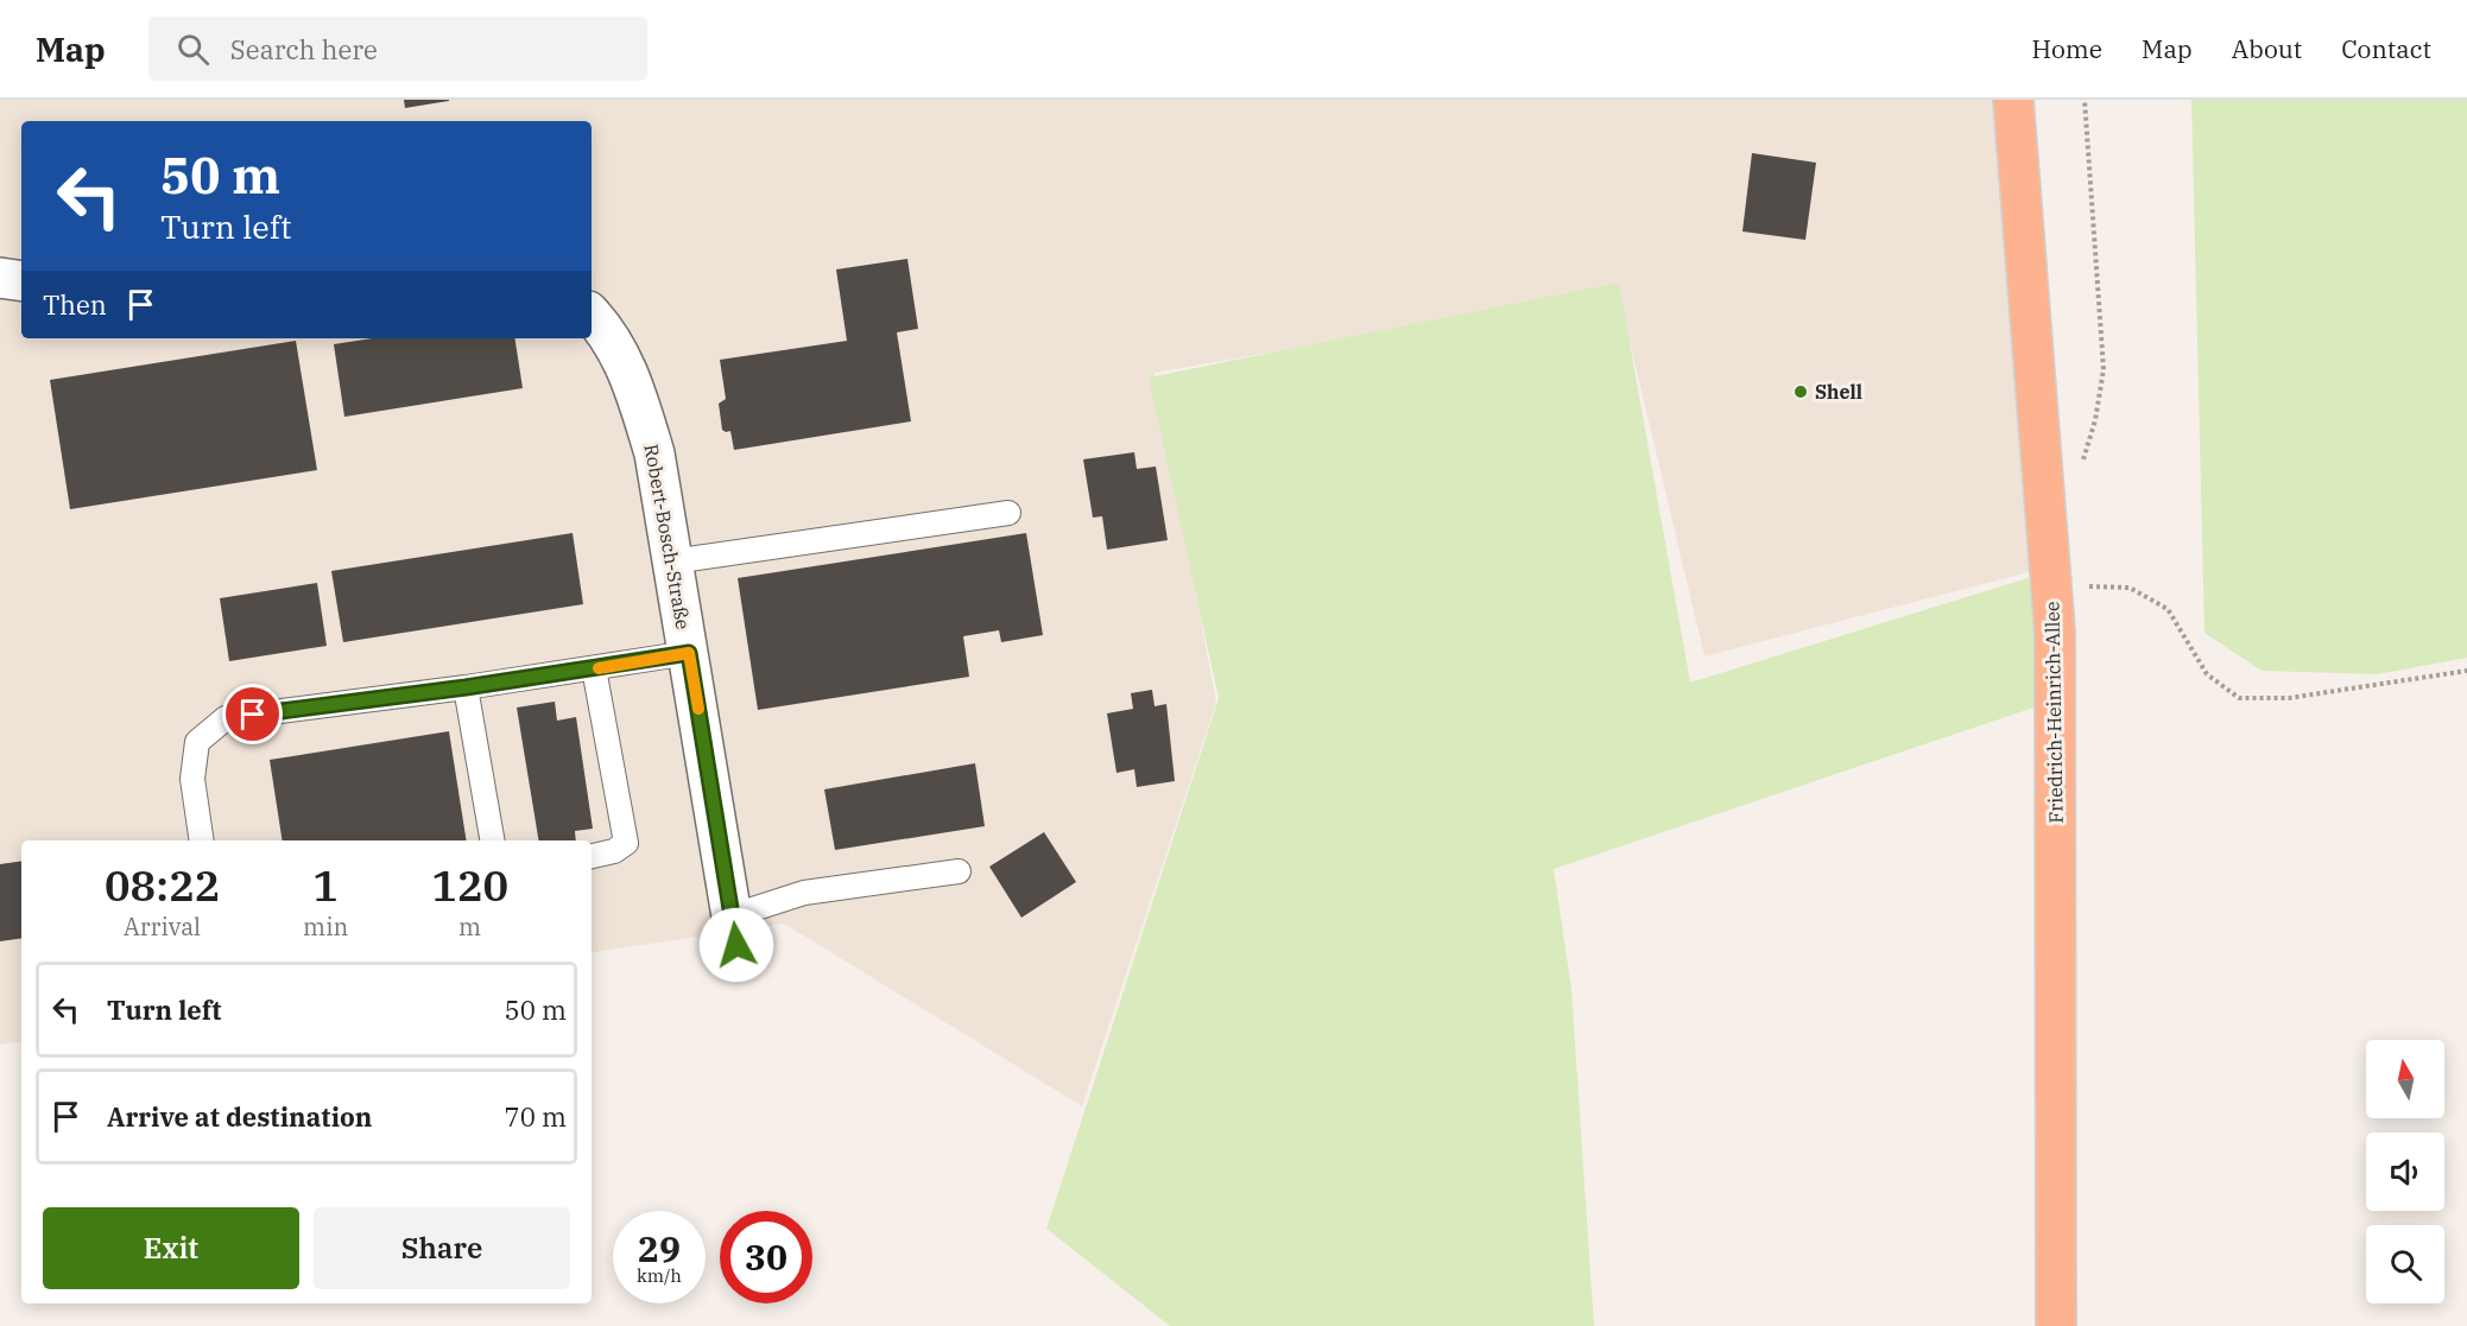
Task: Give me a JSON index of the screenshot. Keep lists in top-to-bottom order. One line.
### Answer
{"streets":{"main road":["Friedrich-Heinrich-Allee"],"street":["Robert-Bosch-Straße"]},"places":["Shell"],"north":"top","page":{"header":"Map","search":"Search here","nav":["Home","Map","About","Contact"],"turn":["50 m","Turn left"],"then":"Then","eta":["08:22","Arrival","1","min","120","m"],"list":[{"name":"Turn left","value":"50 m"},{"name":"Arrive at destination","value":"70 m"}],"buttons":["Exit","Share"],"speed":"29 km/h","limit":"30"}}
